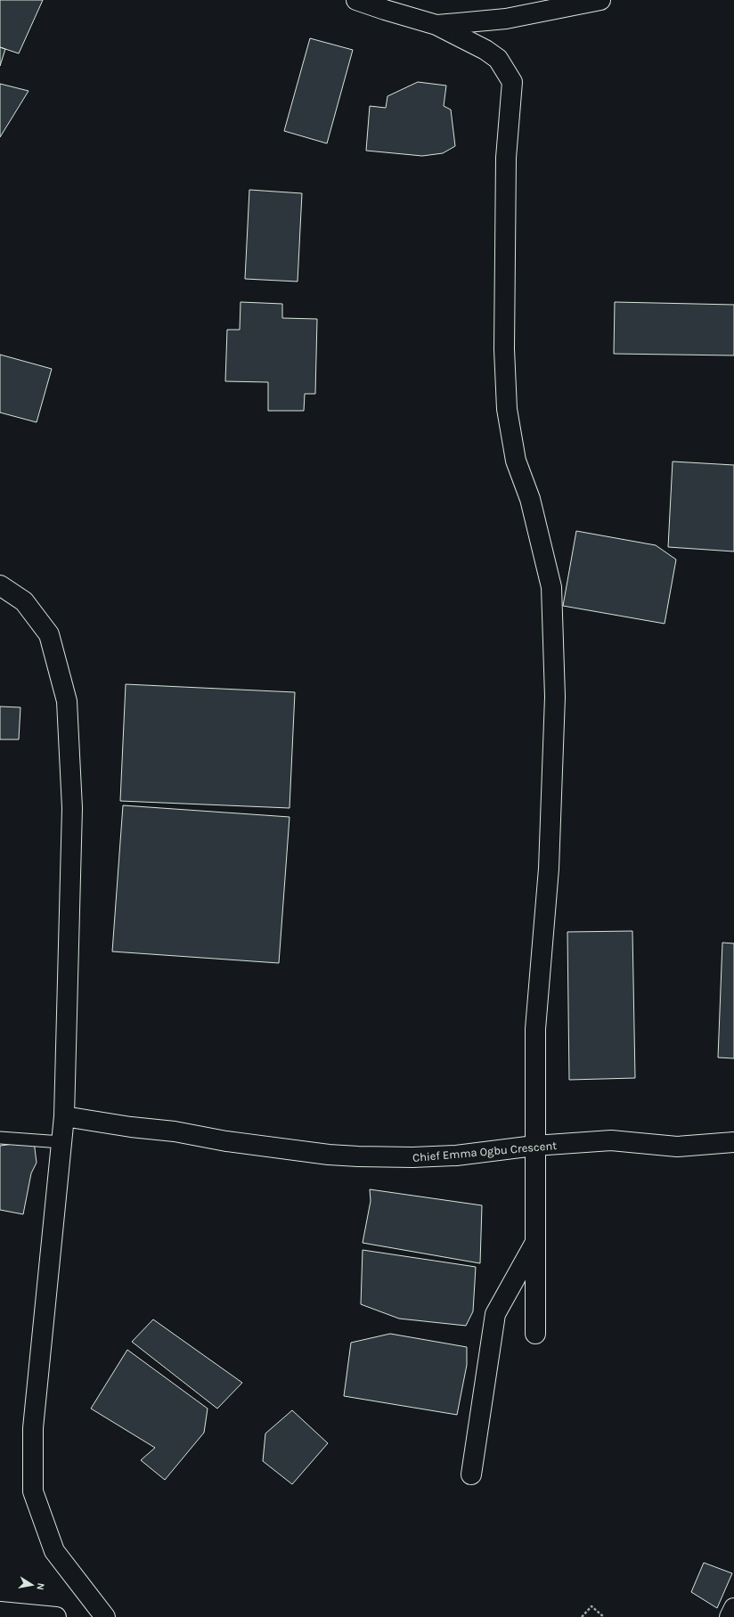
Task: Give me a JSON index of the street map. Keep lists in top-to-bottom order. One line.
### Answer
{"streets":{"street":["Chief Emma Ogbu Crescent"]},"north":"right"}
